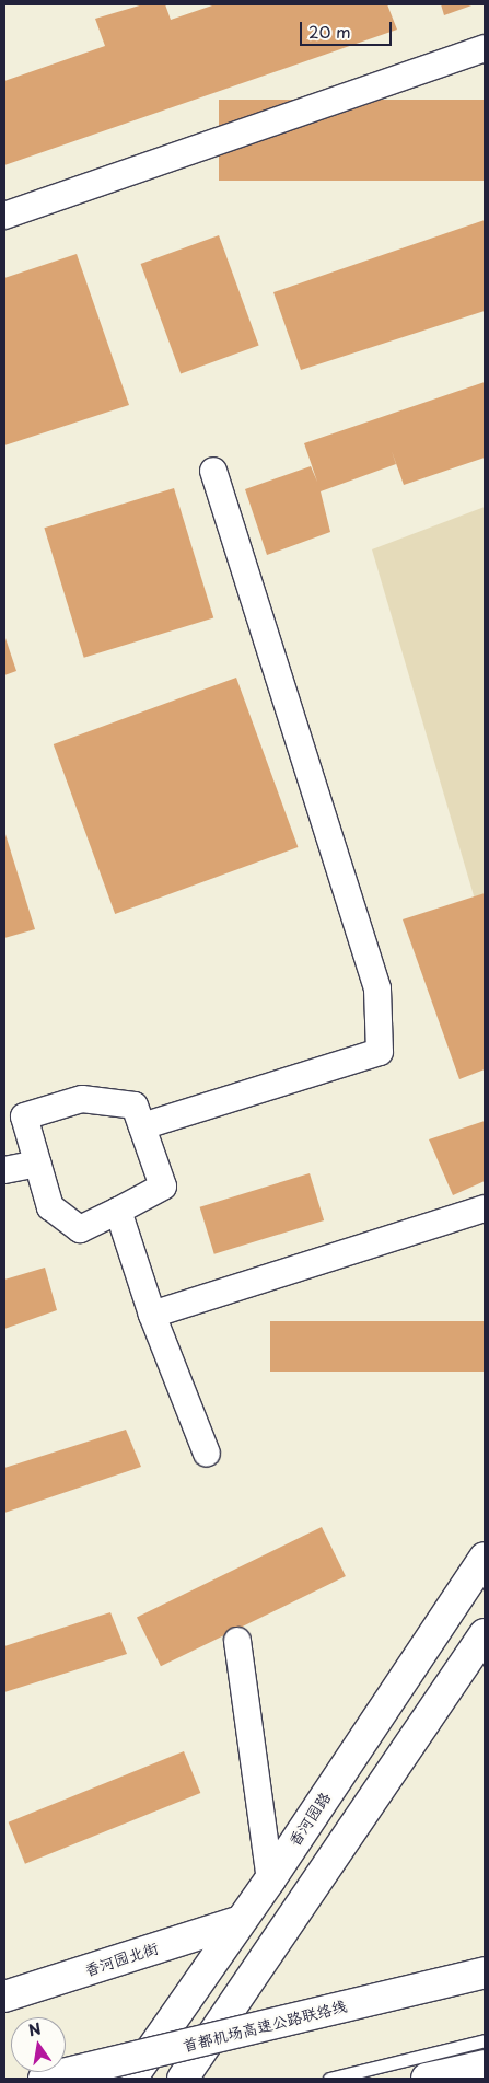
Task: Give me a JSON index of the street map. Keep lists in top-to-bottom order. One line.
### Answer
{"streets":{"main road":["香河园路","香河园北街","首都机场高速公路联络线"]},"crossings":[["香河园路","香河园北街"]],"scale_bar":"20 m","north":"top"}
